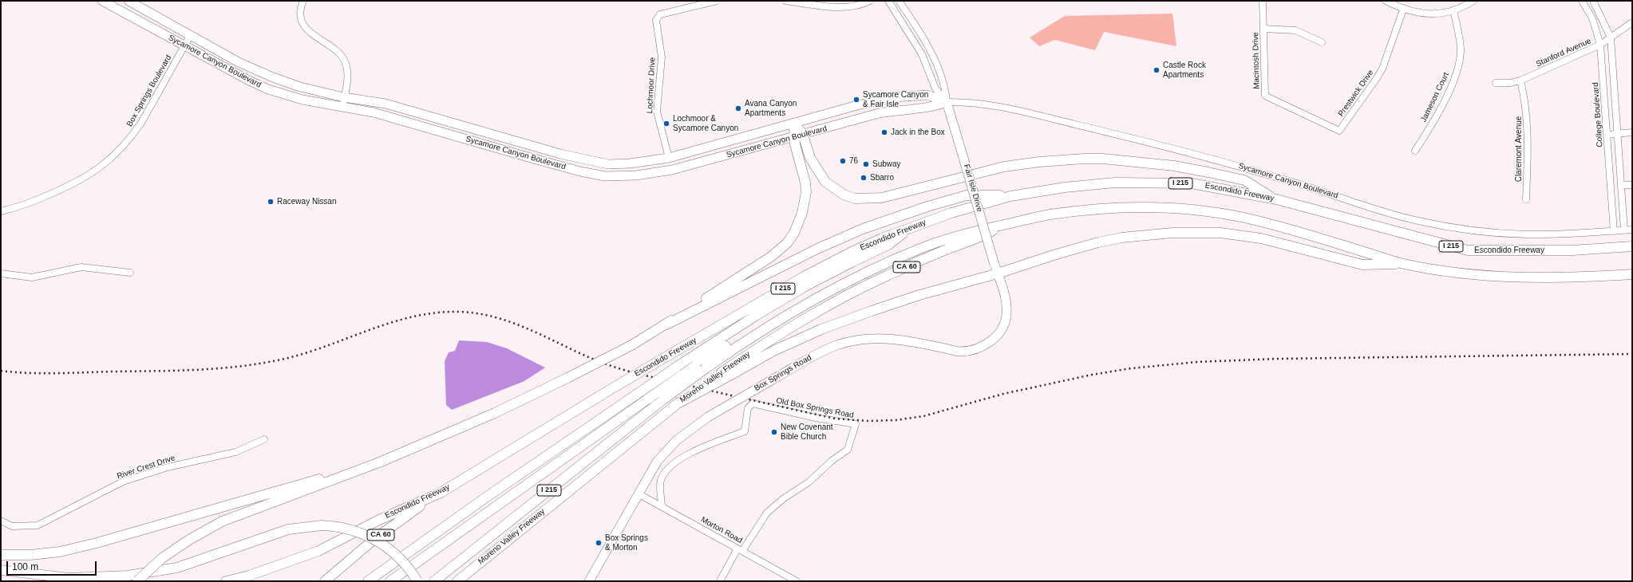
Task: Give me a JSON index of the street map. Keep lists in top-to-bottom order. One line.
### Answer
{"streets":{"highway":["I 215","Escondido Freeway","CA 60","Moreno Valley Freeway"],"main road":["Sycamore Canyon Boulevard","Fair Isle Drive","Box Springs Road"],"street":["Stanford Avenue","Macintosh Drive","Lochmoor Drive","Box Springs Boulevard","Prestwick Drive","Jameson Court","College Boulevard","Claremont Avenue","Old Box Springs Road","River Crest Drive","Morton Road"]},"crossings":[["Stanford Avenue","College Boulevard"],["Stanford Avenue","Claremont Avenue"],["Macintosh Drive","Prestwick Drive"],["Sycamore Canyon Boulevard","Lochmoor Drive"],["Sycamore Canyon Boulevard","Box Springs Boulevard"],["Sycamore Canyon Boulevard","College Boulevard"],["Sycamore Canyon Boulevard","Fair Isle Drive"],["I 215","Moreno Valley Freeway"],["Fair Isle Drive","Box Springs Road"],["Escondido Freeway","CA 60"],["Box Springs Road","Morton Road"],["Old Box Springs Road","Morton Road"]],"places":["Castle Rock Apartments","Sycamore Canyon & Fair Isle","Avana Canyon Apartments","Lochmoor & Sycamore Canyon","Jack in the Box","76","Subway","Sbarro","Raceway Nissan","New Covenant Bible Church","Box Springs & Morton"],"scale_bar":"100 m"}
